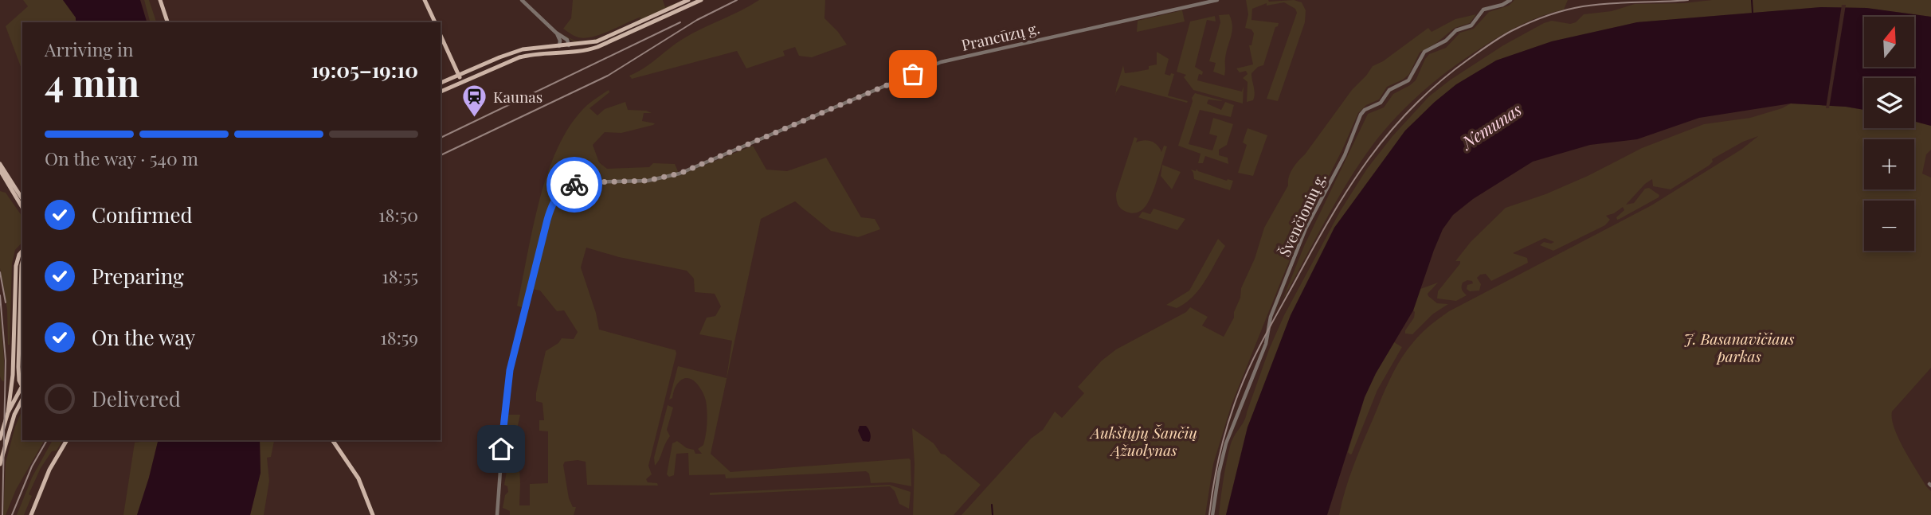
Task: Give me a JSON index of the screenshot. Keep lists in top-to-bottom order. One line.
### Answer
{"streets":{"street":["Prancūzų g.","Švenčionių g."]},"water":["Nemunas"],"parks":["J. Basanavičiaus parkas","Aukštųjų Šančių Ąžuolynas"],"places":{"station":["Kaunas"]},"north":"top","page":{"map_buttons":["+","−"],"heading":["4 min","Arriving in","19:05–19:10"],"bar":"On the way · 540 m","list":[["Confirmed","18:50"],["Preparing","18:55"],["On the way","18:59"],"Delivered"]}}
